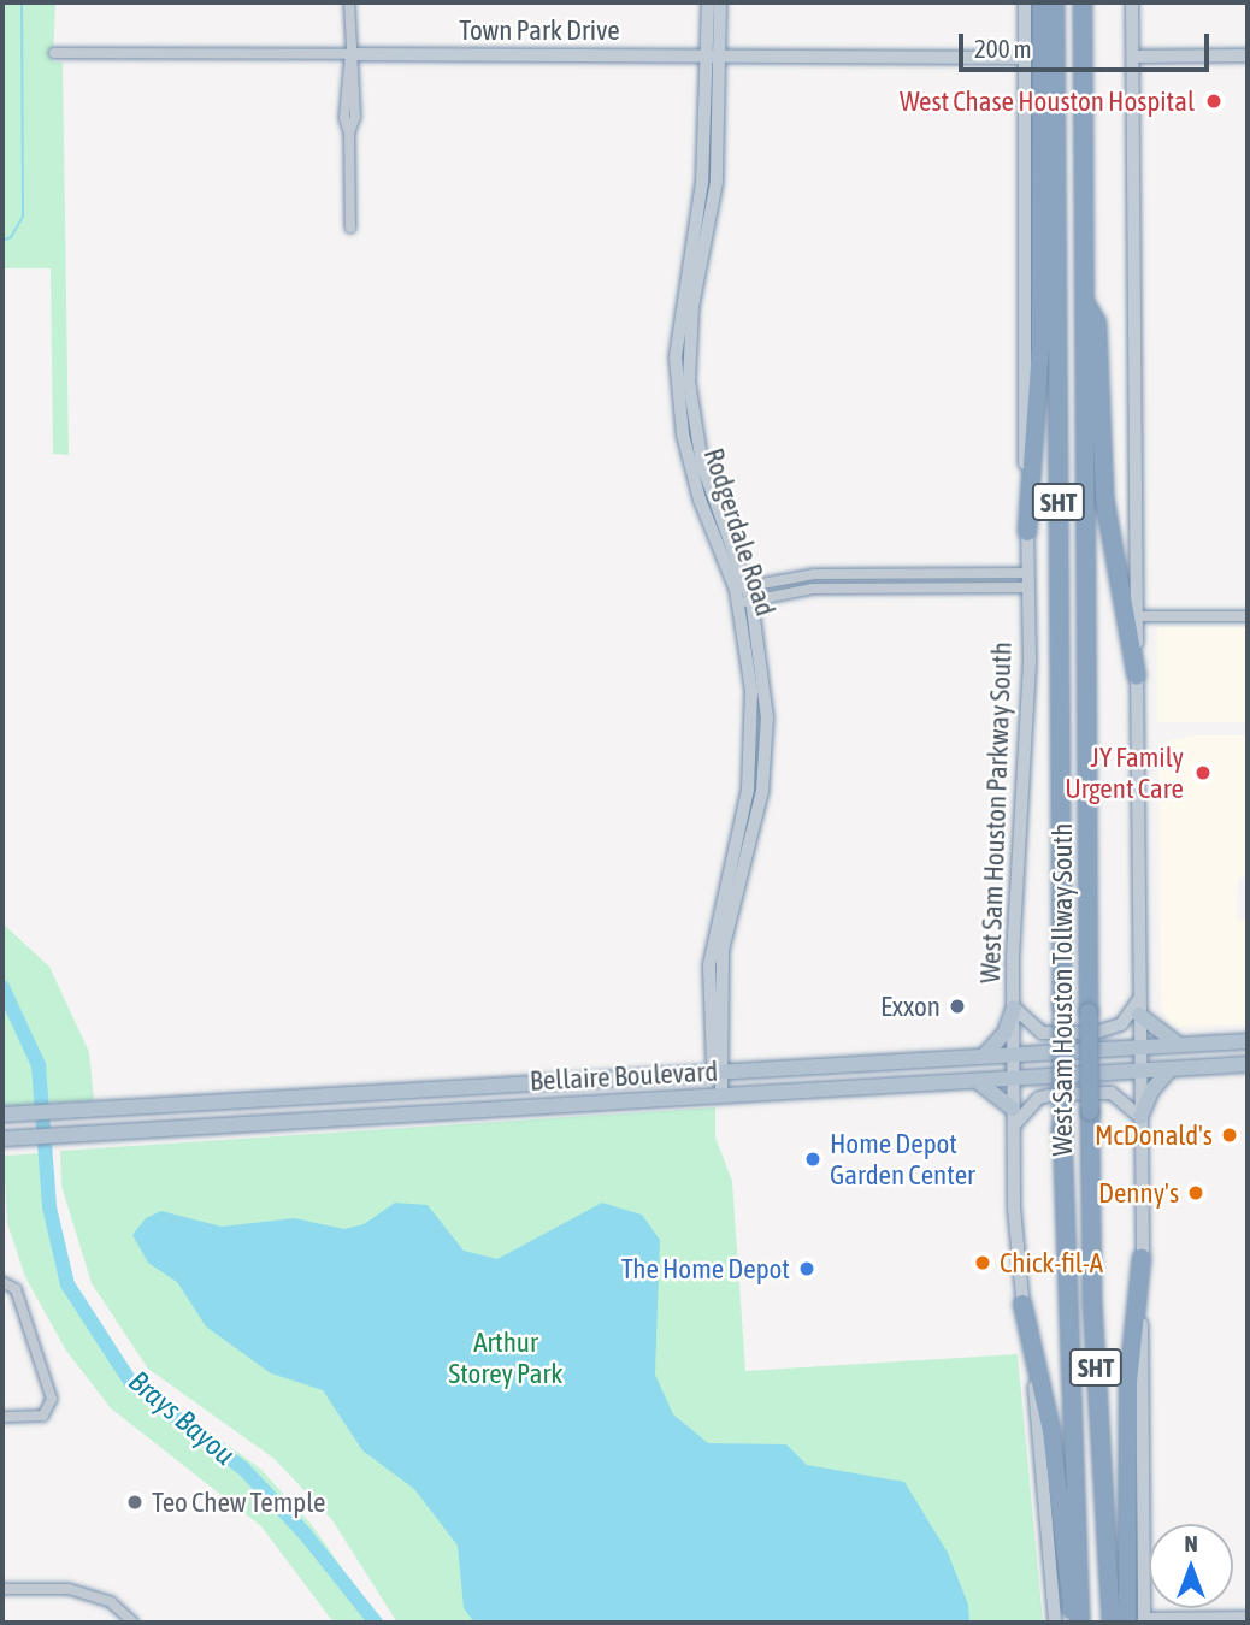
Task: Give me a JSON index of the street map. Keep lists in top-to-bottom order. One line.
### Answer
{"streets":{"highway":["SHT","West Sam Houston Tollway South"],"main road":["Town Park Drive","Rodgerdale Road","West Sam Houston Parkway South","Bellaire Boulevard"]},"crossings":[["Town Park Drive","Rodgerdale Road"],["Town Park Drive","West Sam Houston Parkway South"],["Rodgerdale Road","Bellaire Boulevard"],["West Sam Houston Parkway South","Bellaire Boulevard"]],"water":["Brays Bayou"],"parks":["Arthur Storey Park"],"places":["West Chase Houston Hospital","JY Family Urgent Care","Exxon","McDonald's","Home Depot Garden Center","Denny's","Chick-fil-A","The Home Depot","Teo Chew Temple"],"scale_bar":"200 m","north":"top"}
